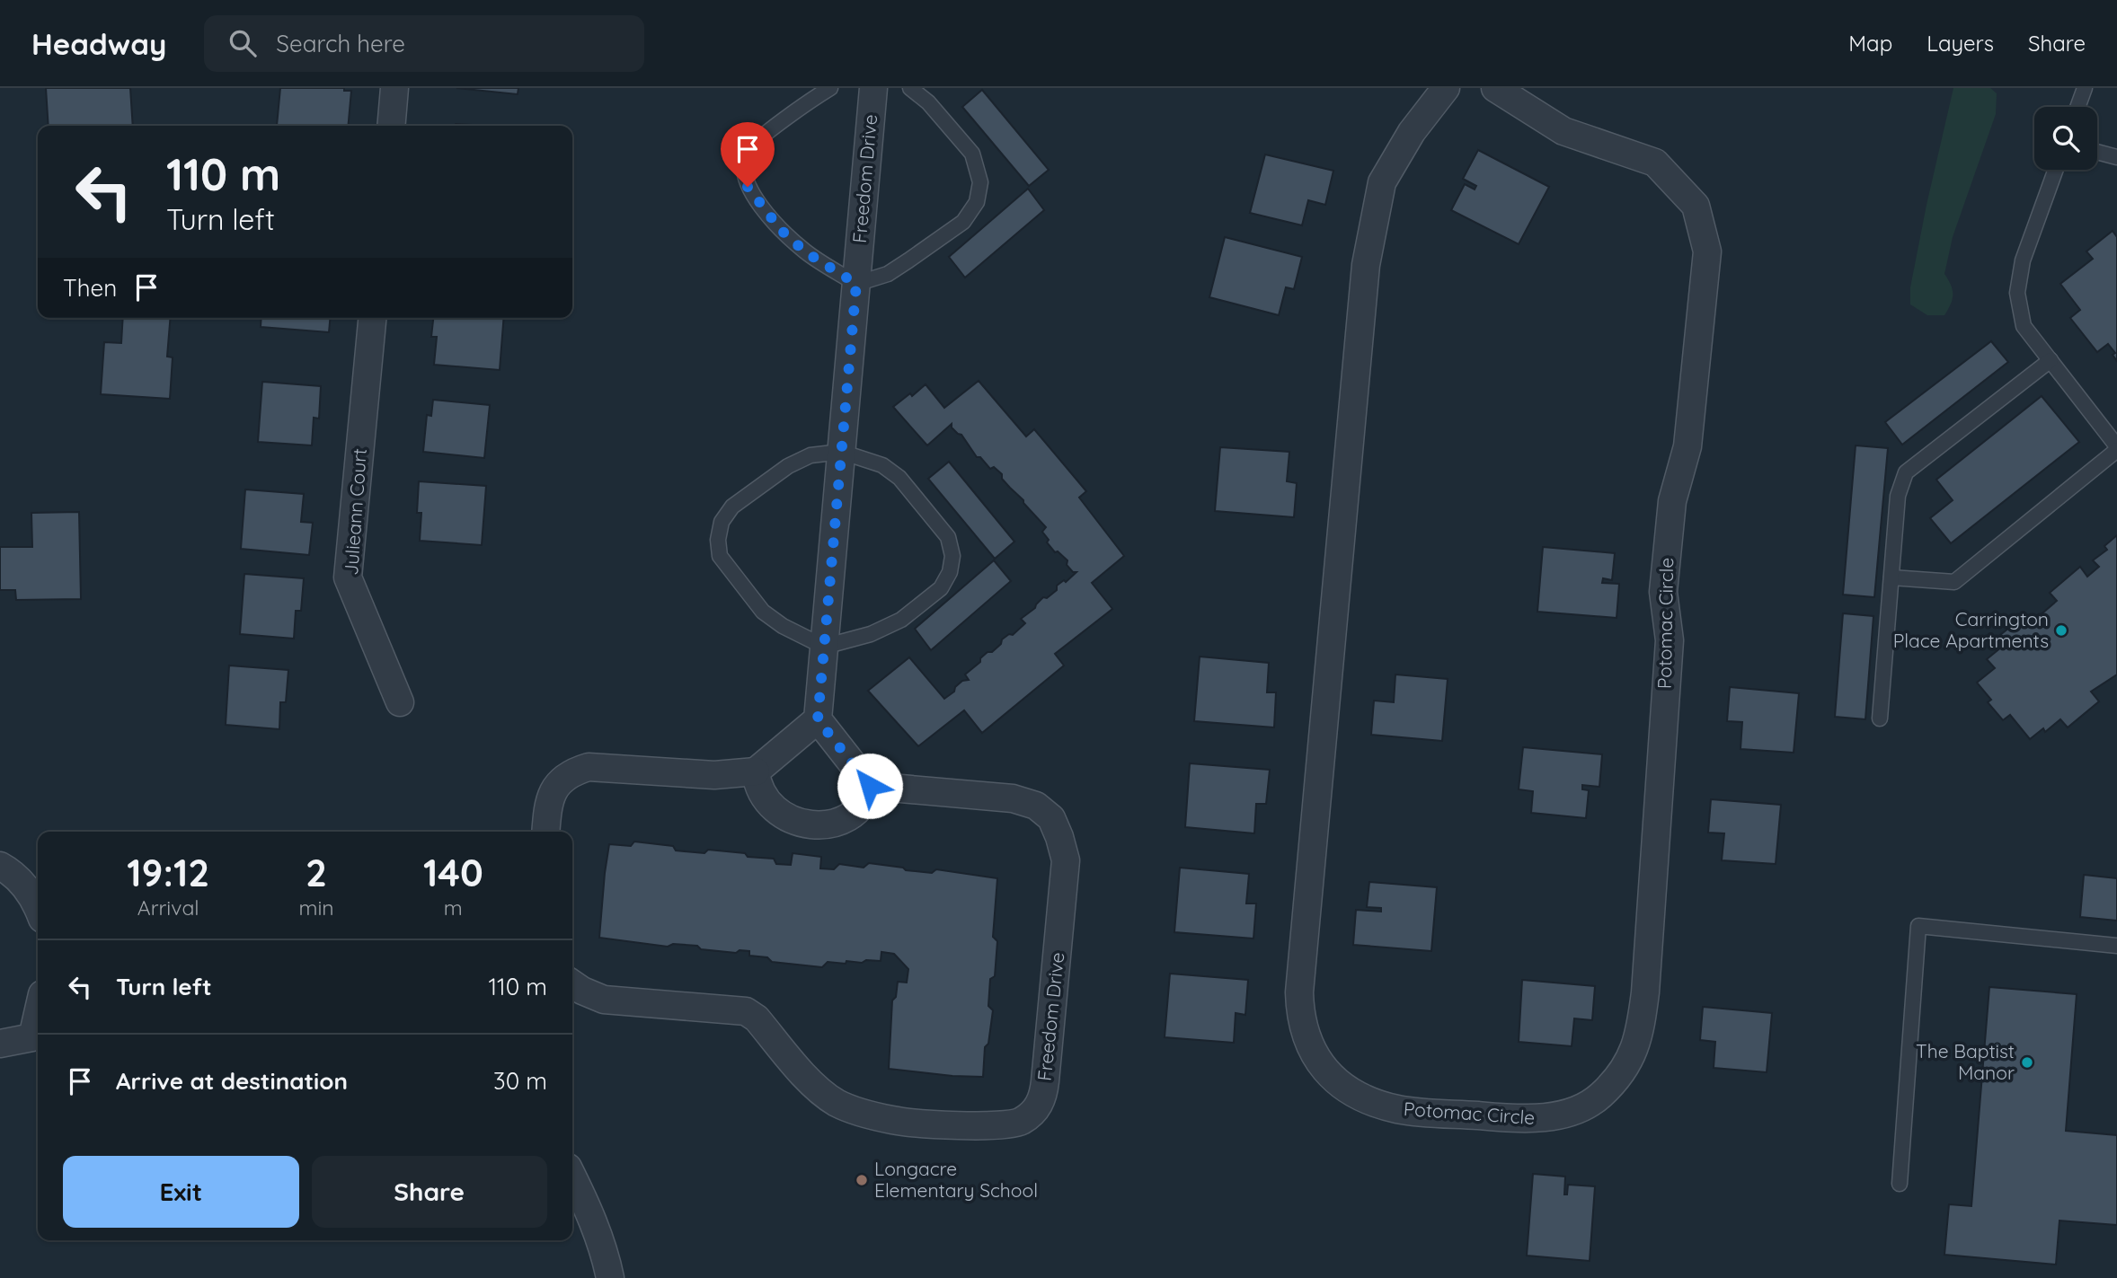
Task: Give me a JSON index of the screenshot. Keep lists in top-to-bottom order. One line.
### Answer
{"streets":{"street":["Freedom Drive","Julieann Court","Potomac Circle"]},"places":["Carrington Place Apartments","The Baptist Manor","Longacre Elementary School"],"page":{"header":"Headway","search":"Search here","nav":["Map","Layers","Share"],"turn":["110 m","Turn left"],"then":"Then","eta":["19:12","Arrival","2","min","140","m"],"list":[{"name":"Turn left","value":"110 m"},{"name":"Arrive at destination","value":"30 m"}],"buttons":["Exit","Share"]}}
